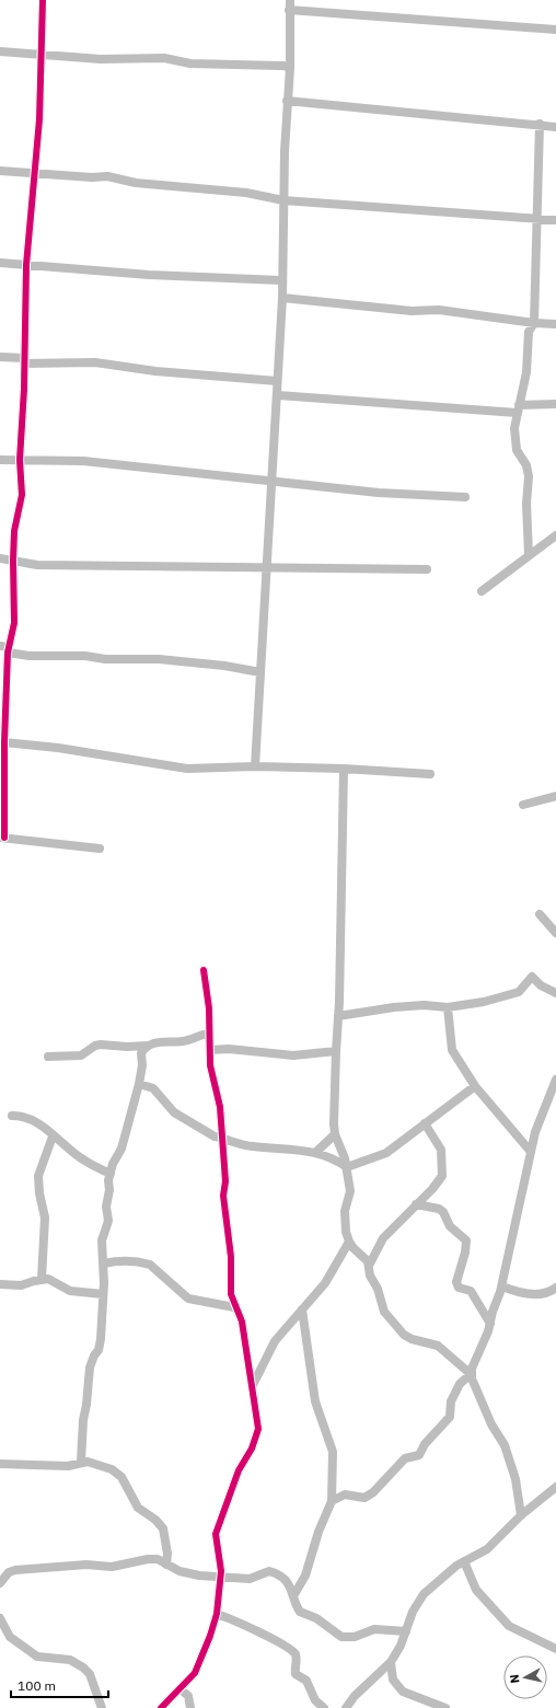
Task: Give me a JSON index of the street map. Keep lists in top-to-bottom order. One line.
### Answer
{"scale_bar":"100 m","north":"left"}
